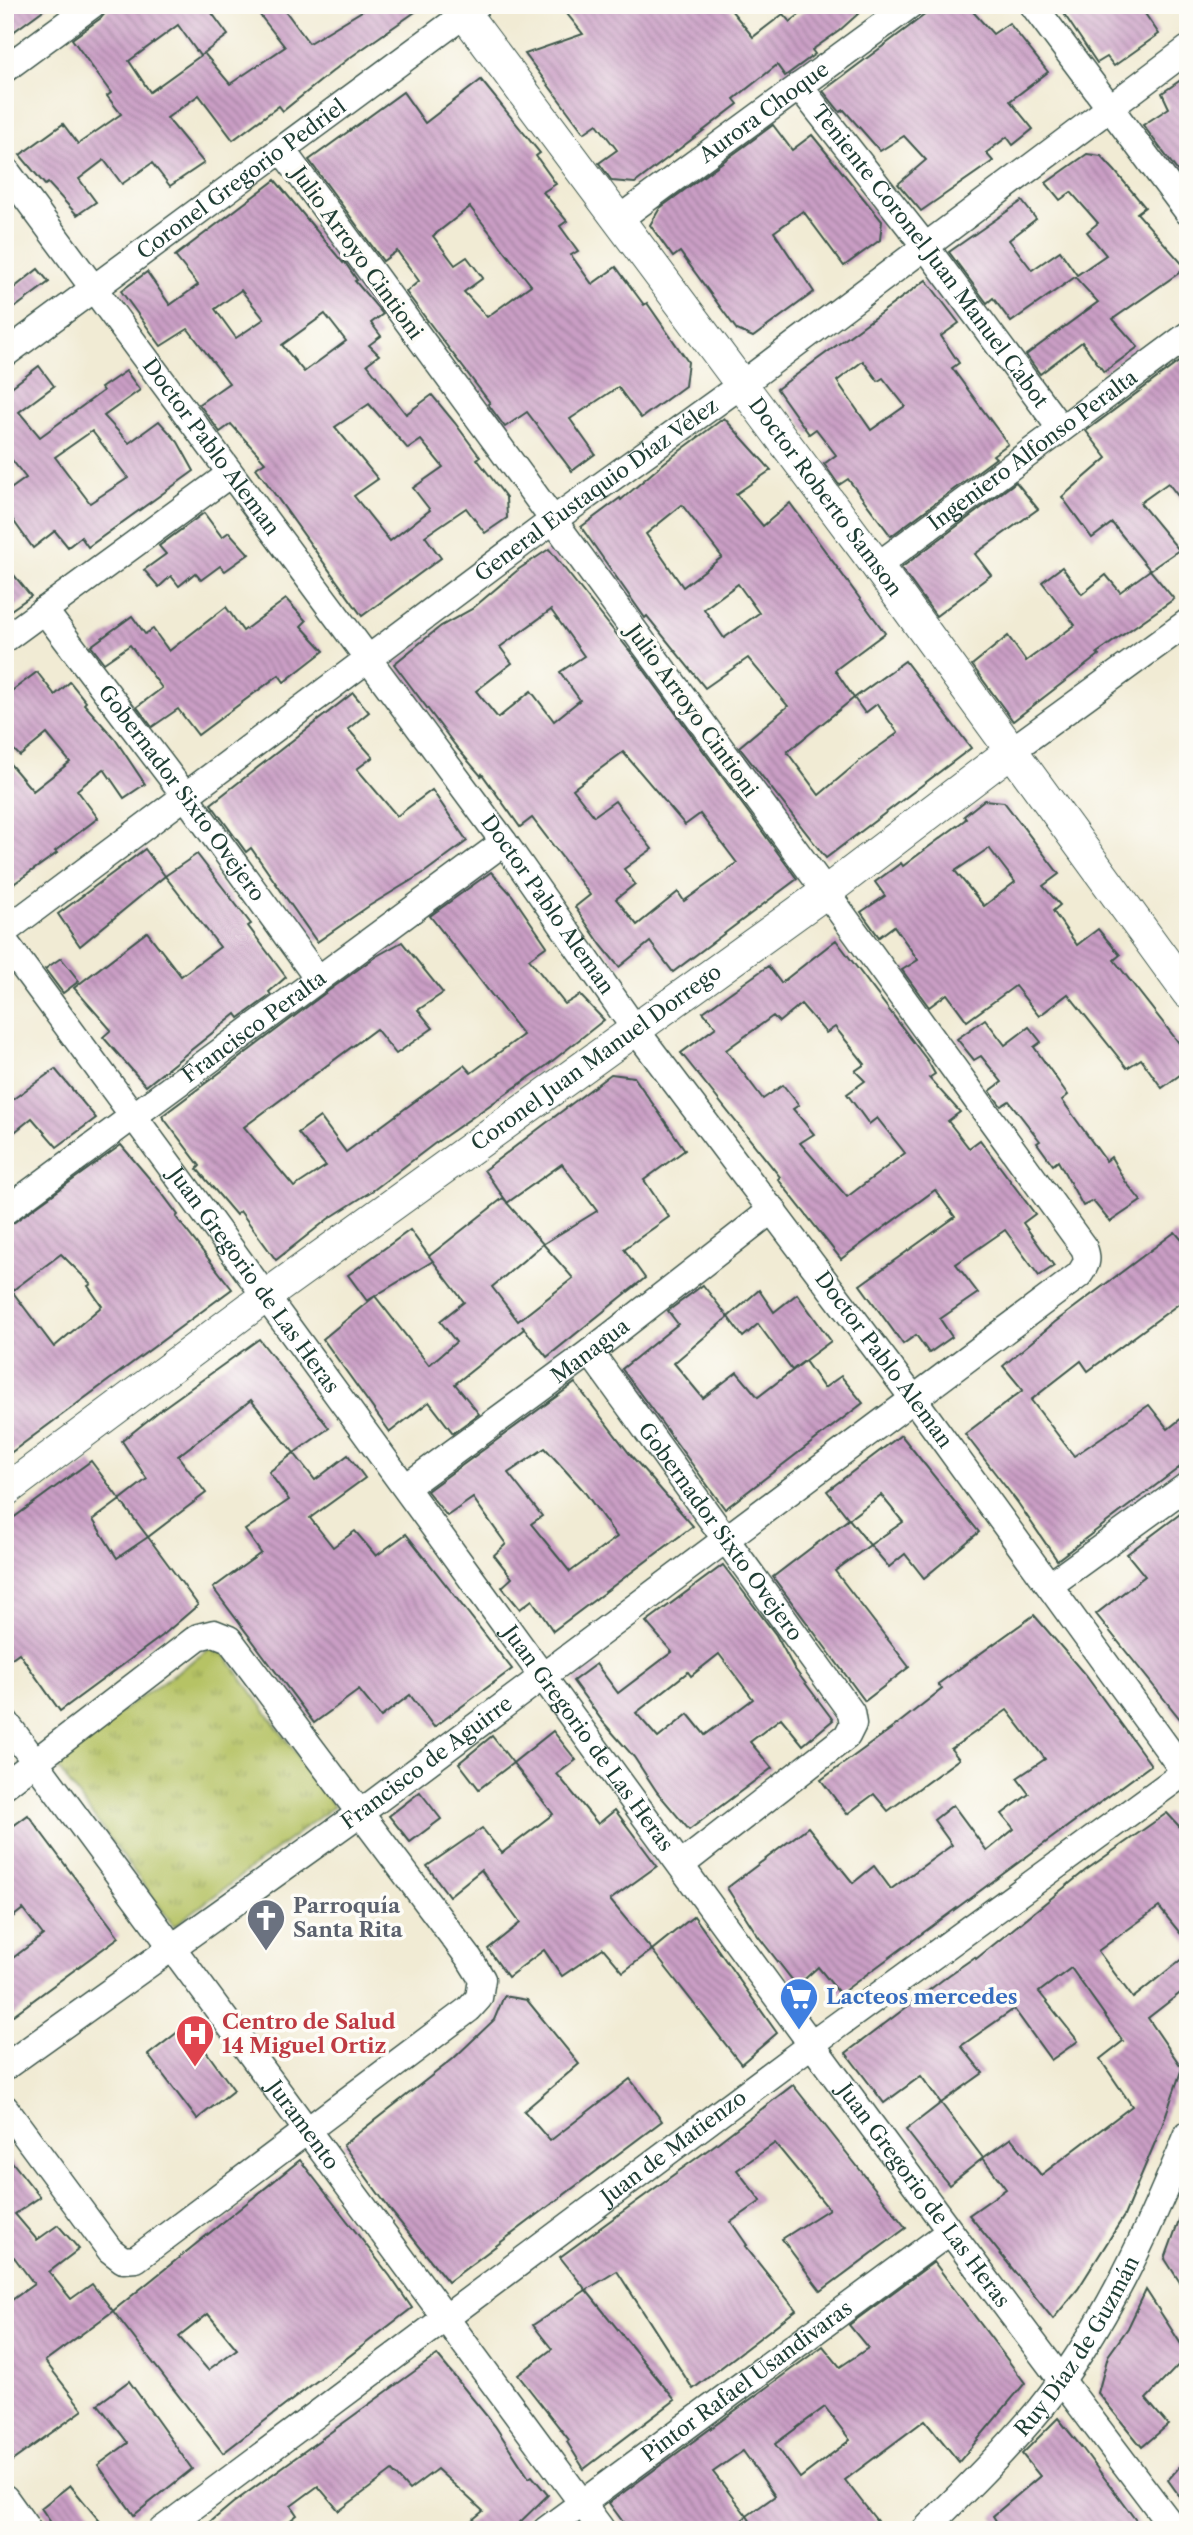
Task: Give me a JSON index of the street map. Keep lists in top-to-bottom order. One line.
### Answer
{"streets":{"street":["Aurora Choque","Coronel Gregorio Pedriel","Julio Arroyo Cintioni","Teniente Coronel Juan Manuel Cabot","Doctor Pablo Aleman","Ingeniero Alfonso Peralta","General Eustaquio Díaz Vélez","Doctor Roberto Samson","Gobernador Sixto Ovejero","Francisco Peralta","Coronel Juan Manuel Dorrego","Juan Gregorio de Las Heras","Managua","Francisco de Aguirre","Juramento","Juan de Matienzo","Ruy Díaz de Guzmán","Pintor Rafael Usandivaras"]},"crossings":[["Aurora Choque","Teniente Coronel Juan Manuel Cabot"],["Aurora Choque","Doctor Roberto Samson"],["Coronel Gregorio Pedriel","Julio Arroyo Cintioni"],["Coronel Gregorio Pedriel","Doctor Pablo Aleman"],["Coronel Gregorio Pedriel","Doctor Roberto Samson"],["Julio Arroyo Cintioni","General Eustaquio Díaz Vélez"],["Julio Arroyo Cintioni","Coronel Juan Manuel Dorrego"],["Julio Arroyo Cintioni","Francisco de Aguirre"],["Teniente Coronel Juan Manuel Cabot","Ingeniero Alfonso Peralta"],["Teniente Coronel Juan Manuel Cabot","General Eustaquio Díaz Vélez"],["Doctor Pablo Aleman","General Eustaquio Díaz Vélez"],["Doctor Pablo Aleman","Francisco Peralta"],["Doctor Pablo Aleman","Coronel Juan Manuel Dorrego"],["Doctor Pablo Aleman","Managua"],["Doctor Pablo Aleman","Francisco de Aguirre"],["Doctor Pablo Aleman","Juan de Matienzo"],["Ingeniero Alfonso Peralta","Doctor Roberto Samson"],["General Eustaquio Díaz Vélez","Doctor Roberto Samson"],["General Eustaquio Díaz Vélez","Gobernador Sixto Ovejero"],["Doctor Roberto Samson","Coronel Juan Manuel Dorrego"],["Gobernador Sixto Ovejero","Francisco Peralta"],["Gobernador Sixto Ovejero","Juan Gregorio de Las Heras"],["Gobernador Sixto Ovejero","Managua"],["Gobernador Sixto Ovejero","Francisco de Aguirre"],["Francisco Peralta","Juan Gregorio de Las Heras"],["Coronel Juan Manuel Dorrego","Juan Gregorio de Las Heras"],["Juan Gregorio de Las Heras","Managua"],["Juan Gregorio de Las Heras","Francisco de Aguirre"],["Juan Gregorio de Las Heras","Juan de Matienzo"],["Juan Gregorio de Las Heras","Ruy Díaz de Guzmán"],["Juan Gregorio de Las Heras","Pintor Rafael Usandivaras"],["Francisco de Aguirre","Juramento"],["Juramento","Juan de Matienzo"],["Juramento","Pintor Rafael Usandivaras"]],"places":{"church":["Parroquía Santa Rita"],"supermarket":["Lacteos mercedes"],"hospital":["Centro de Salud 14 Miguel Ortiz"]}}
